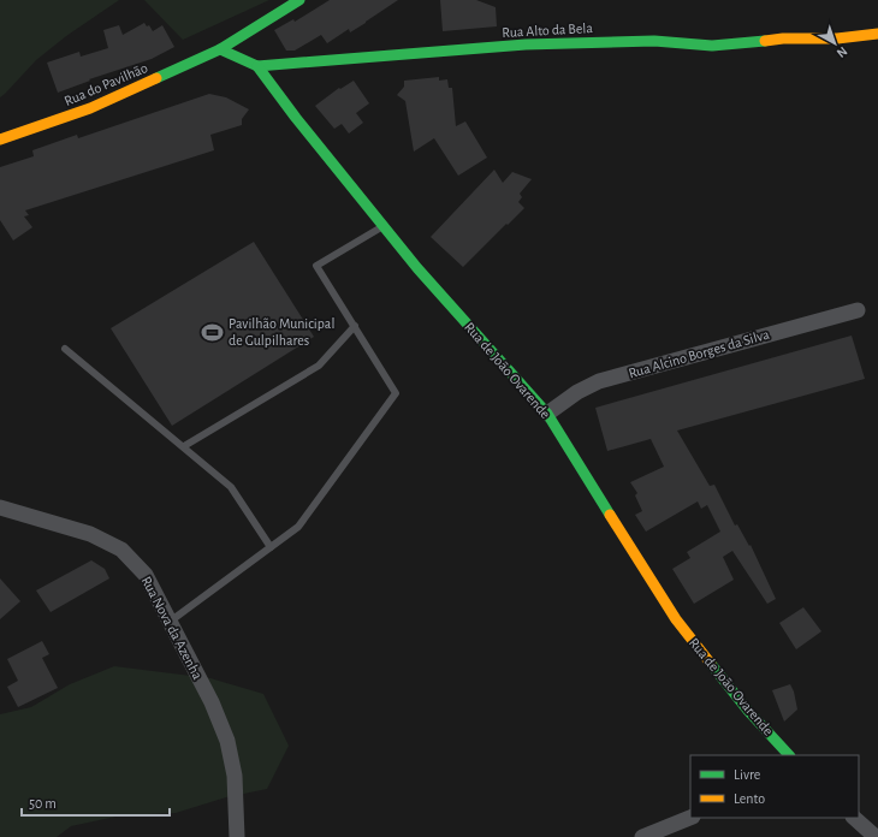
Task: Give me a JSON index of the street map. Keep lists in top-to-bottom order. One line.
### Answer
{"streets":{"street":["Rua Alto da Bela","Rua do Pavilhão","Rua Alcino Borges da Silva","Rua de João Ovarende","Rua Nova da Azenha"]},"crossings":[["Rua Alto da Bela","Rua do Pavilhão"],["Rua Alto da Bela","Rua de João Ovarende"],["Rua Alcino Borges da Silva","Rua de João Ovarende"]],"places":{"sports":["Pavilhão Municipal de Gulpilhares"]},"legend":["Livre","Lento"],"scale_bar":"50 m","north":"bottom right"}
